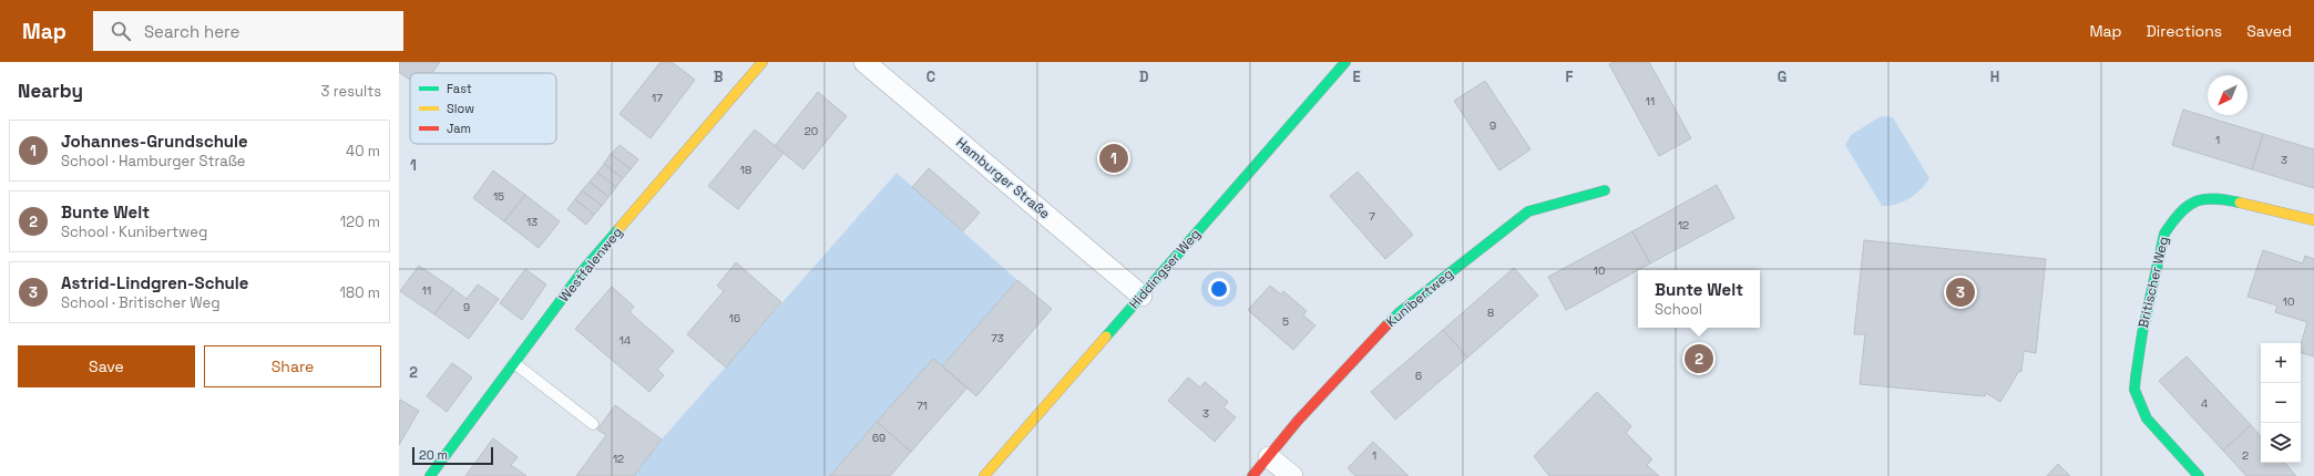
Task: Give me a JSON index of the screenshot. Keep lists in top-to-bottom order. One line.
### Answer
{"streets":{"street":["Hamburger Straße","Westfalenweg","Hiddingser Weg","Britischer Weg","Kunibertweg"]},"crossings":[["Hamburger Straße","Hiddingser Weg"]],"house_numbers":["17","11","9","20","1","3","18","15","7","13","12","10","11","10","9","8","16","5","73","14","6","4","71","3","69","1","2","12"],"legend":["Fast","Slow","Jam"],"scale_bar":"20 m","north":"bottom left","page":{"header":"Map","search":"Search here","nav":["Map","Directions","Saved"],"heading":["Nearby","3 results"],"list":[{"mark":"1","name":"Johannes-Grundschule","note":"School · Hamburger Straße","value":"40 m"},{"mark":"2","name":"Bunte Welt","note":"School · Kunibertweg","value":"120 m"},{"mark":"3","name":"Astrid-Lindgren-Schule","note":"School · Britischer Weg","value":"180 m"}],"pins":["1","3","2"],"popup":["Bunte Welt","School"],"buttons":["Save","Share"],"map_buttons":["+","−"],"scale":"20 m"},"grid":{"columns":["B","C","D","E","F","G","H"],"rows":["1","2"]}}
